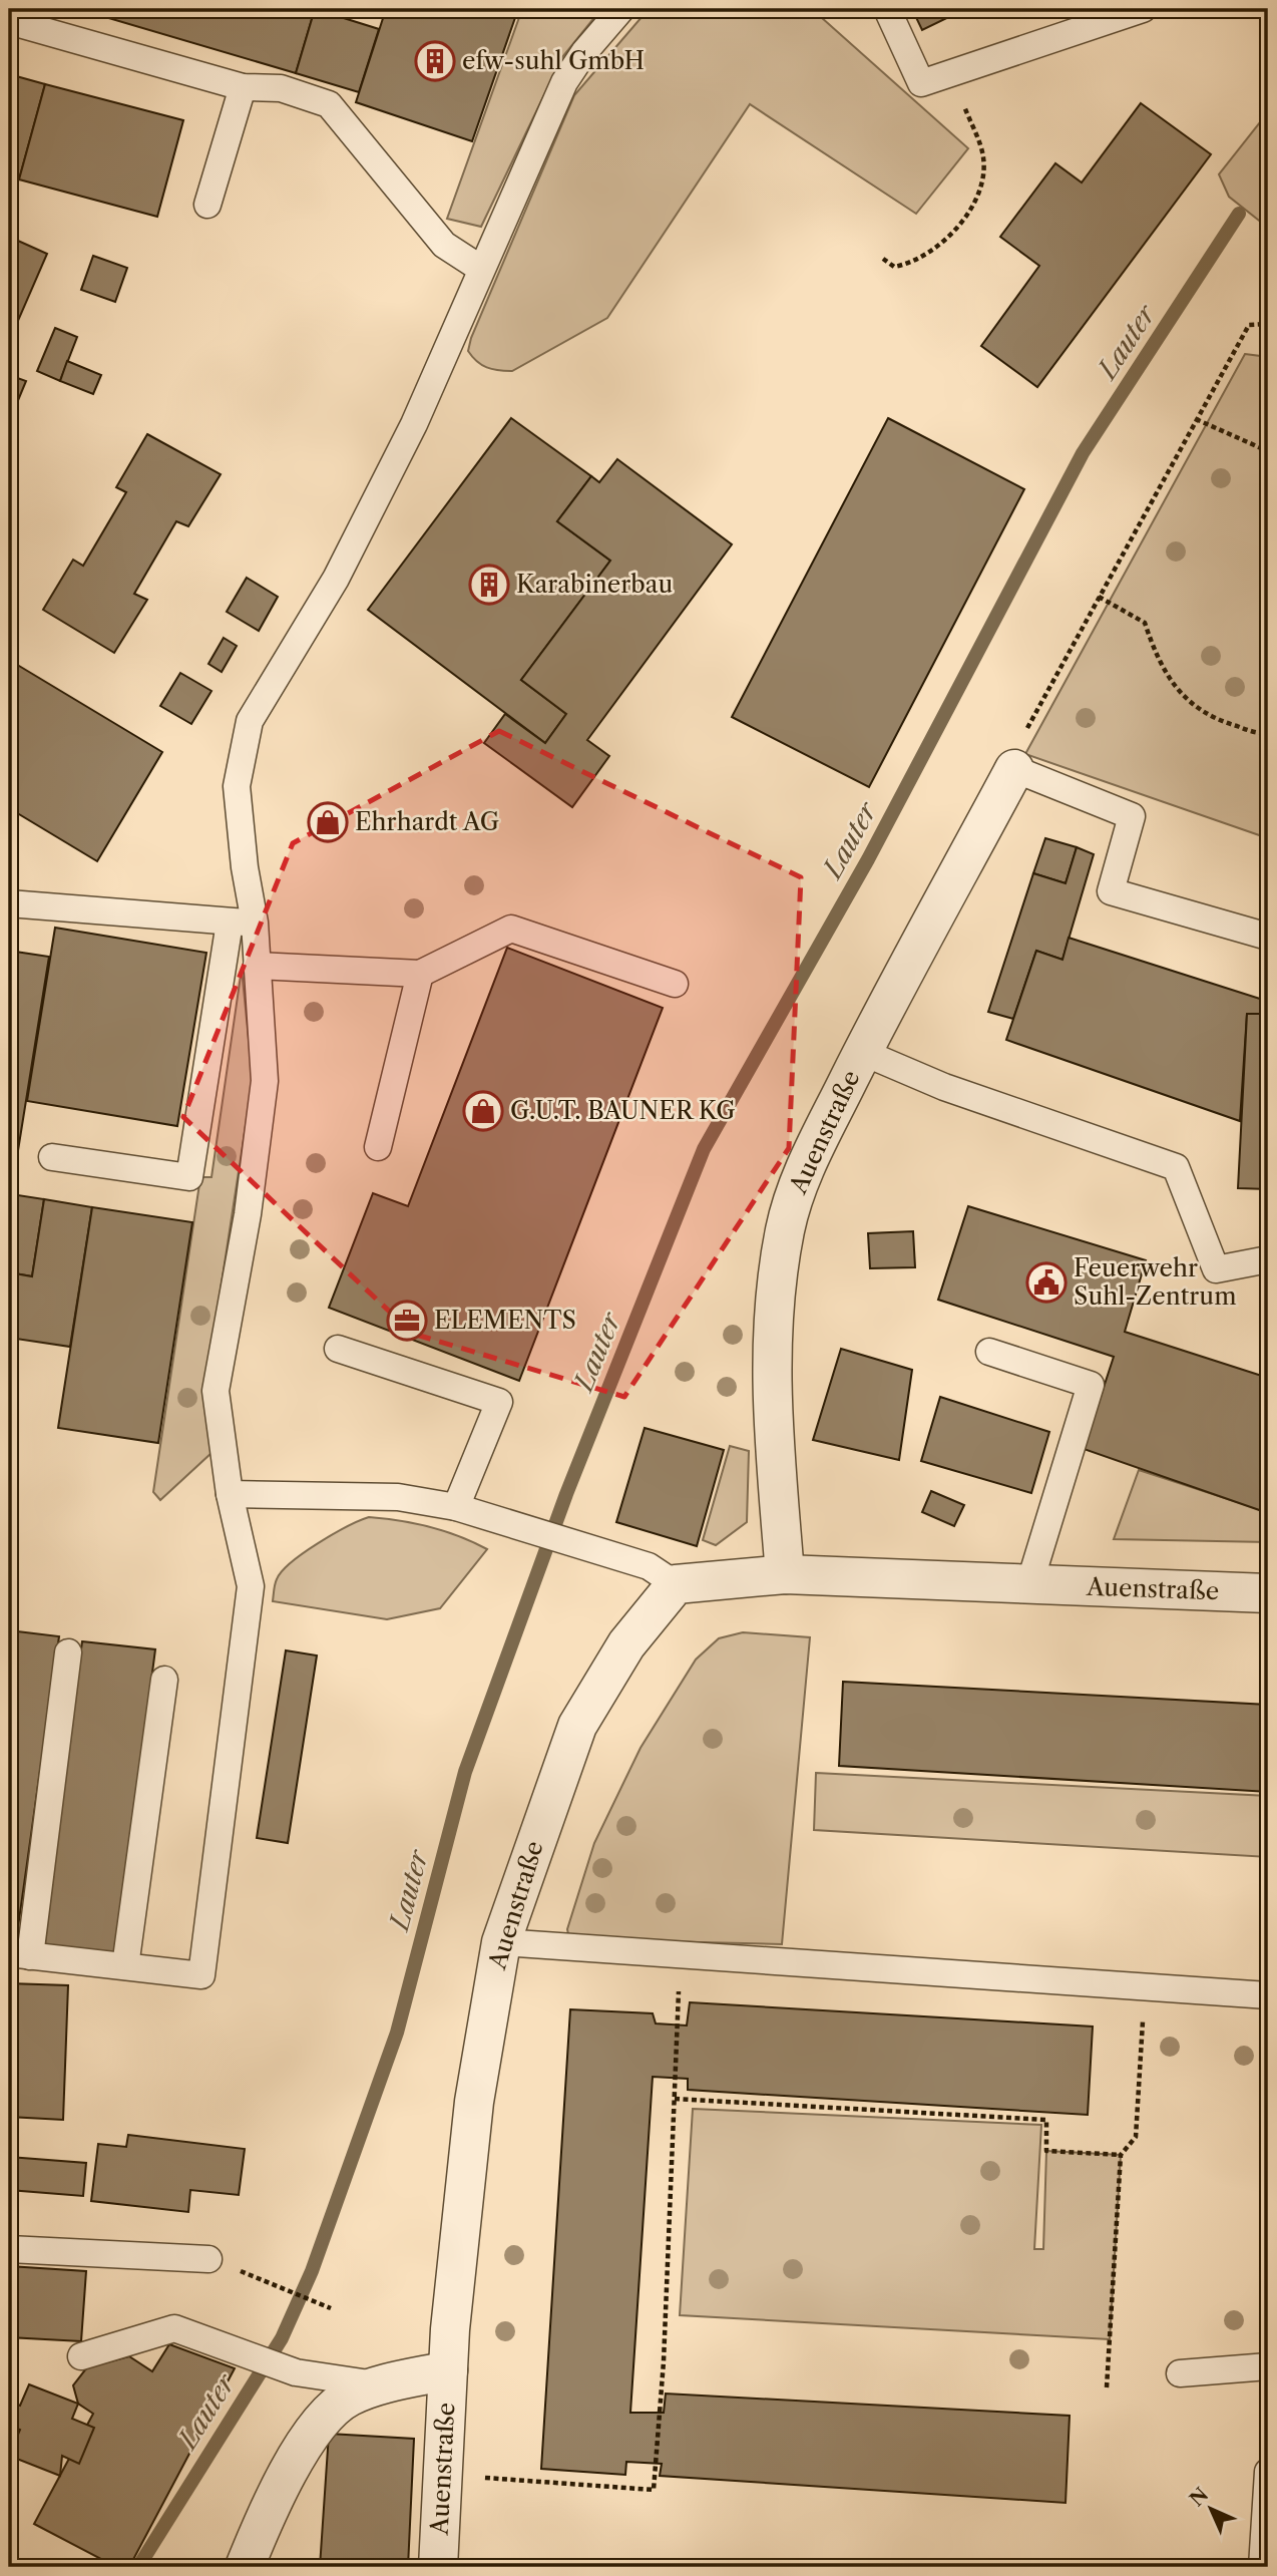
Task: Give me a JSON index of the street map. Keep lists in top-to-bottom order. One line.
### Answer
{"streets":{"street":["Auenstraße"]},"water":["Lauter"],"places":{"building":["efw-suhl GmbH","Karabinerbau"],"shop":["Ehrhardt AG","G.U.T. BAUNER KG"],"public building":["Feuerwehr Suhl-Zentrum"],"office":["ELEMENTS"]},"north":"top left"}
